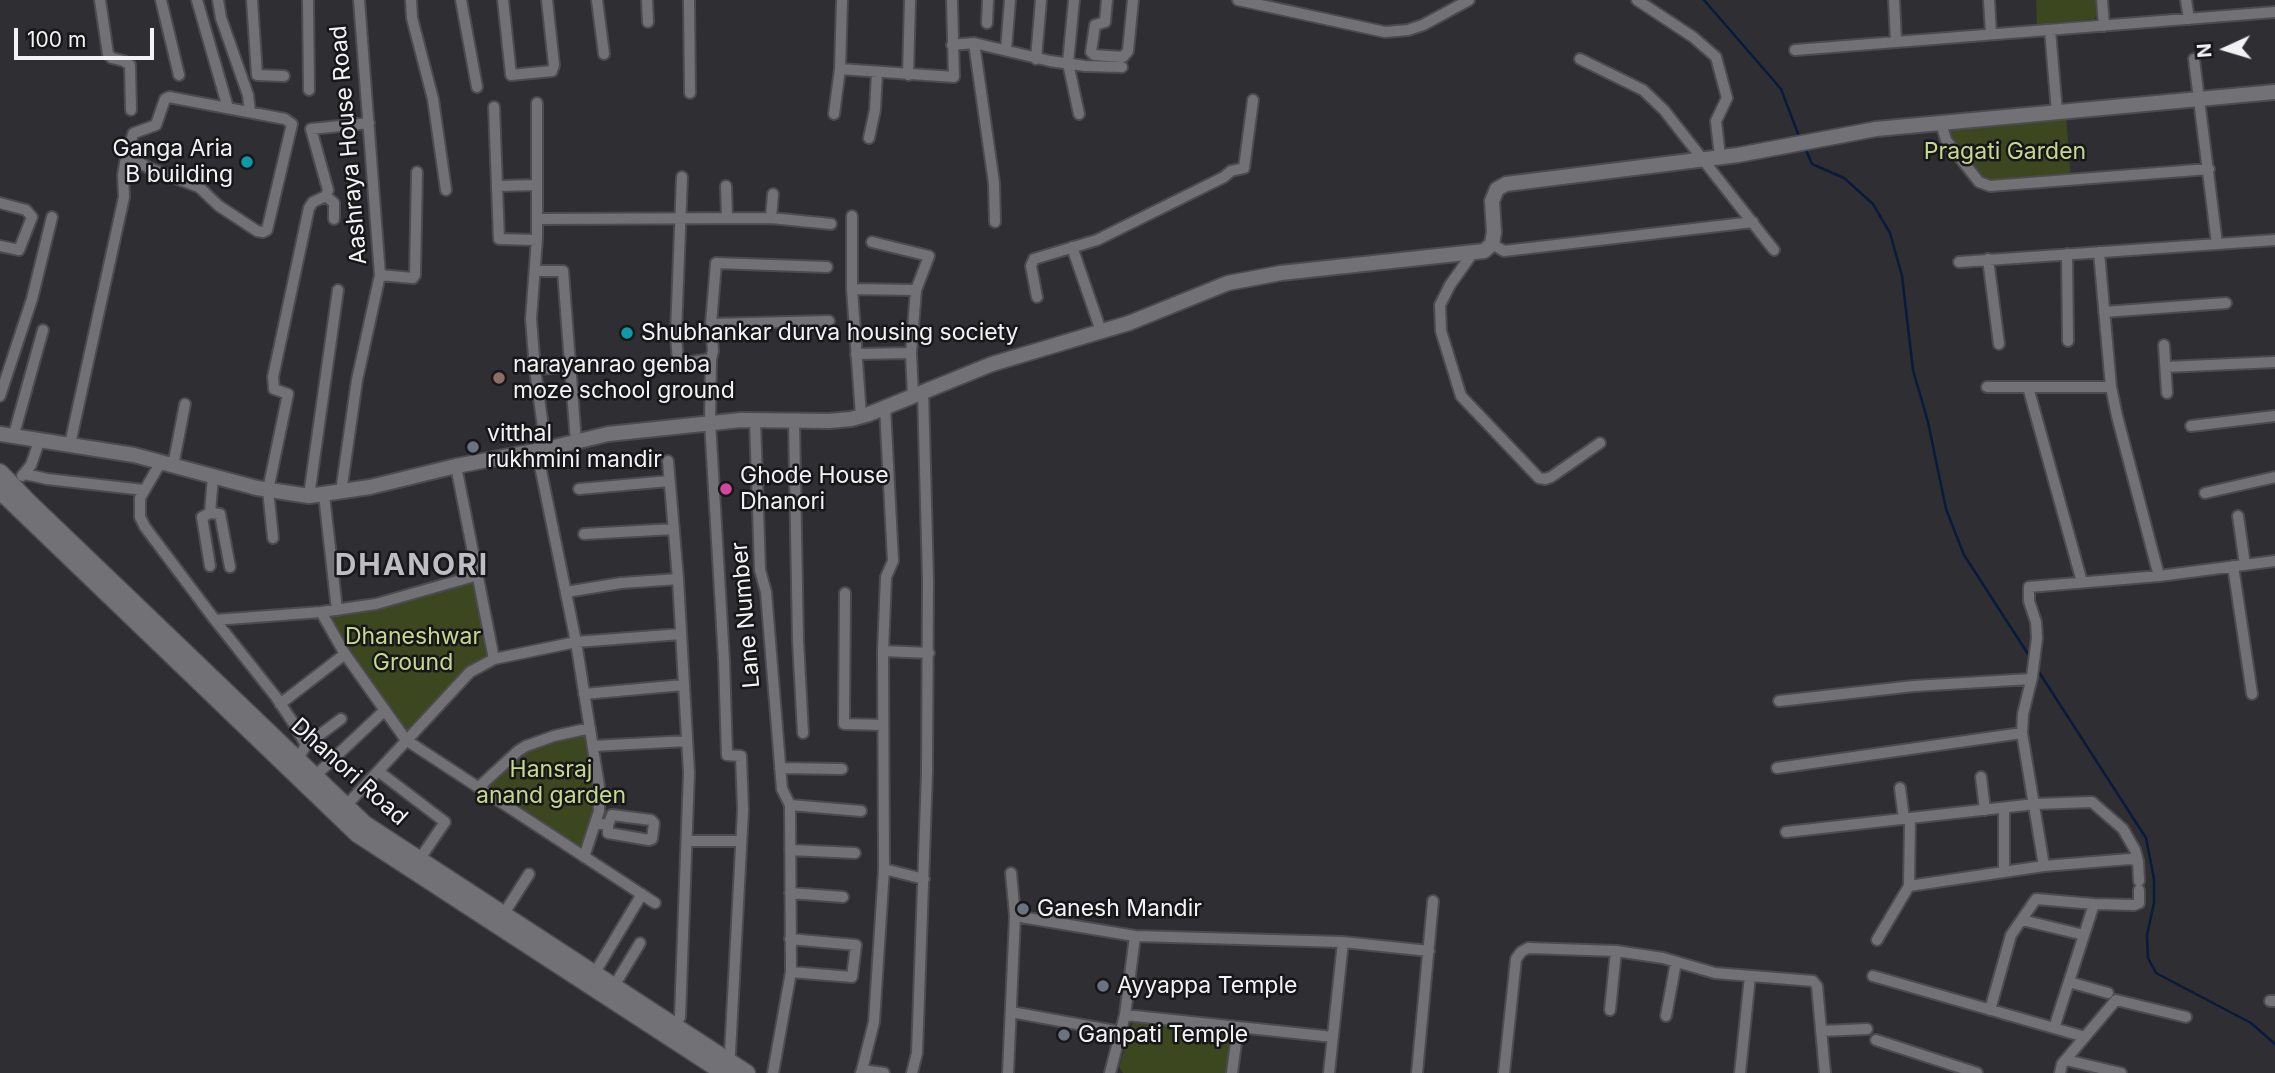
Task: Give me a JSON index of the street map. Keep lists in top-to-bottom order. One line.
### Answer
{"streets":{"main road":["Dhanori Road"],"street":["Aashraya House Road","Lane Number"]},"districts":["DHANORI"],"parks":["Pragati Garden","Dhaneshwar Ground","Hansraj anand garden"],"places":["Ganga Aria B building","Shubhankar durva housing society","narayanrao genba moze school ground","vitthal rukhmini mandir","Ghode House Dhanori","Ganesh Mandir","Ayyappa Temple","Ganpati Temple"],"scale_bar":"100 m","north":"left"}
